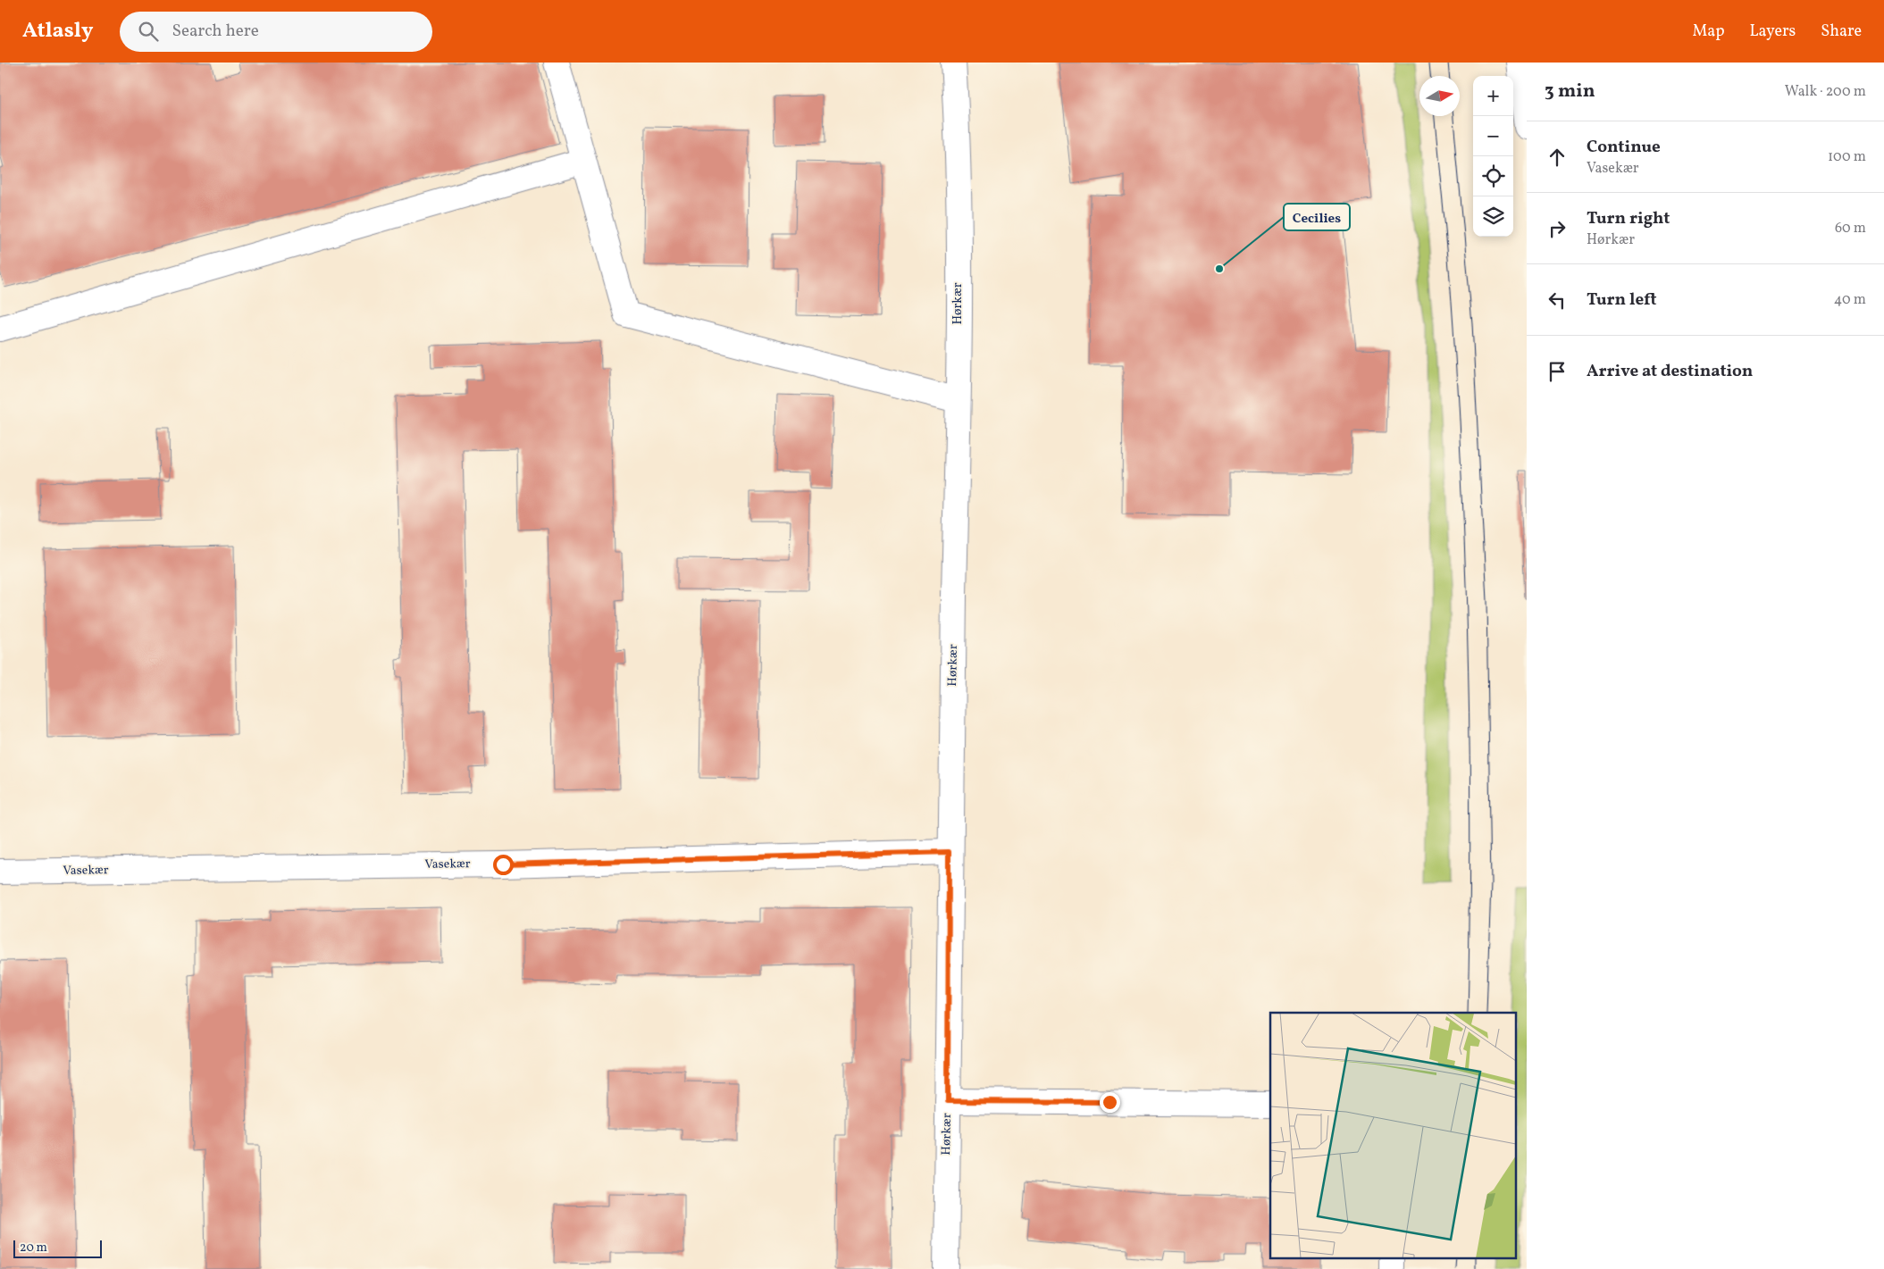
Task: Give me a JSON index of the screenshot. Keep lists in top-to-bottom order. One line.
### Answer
{"streets":{"street":["Hørkær","Vasekær"]},"crossings":[["Hørkær","Vasekær"]],"places":["Cecilies"],"scale_bar":"20 m","north":"right","page":{"header":"Atlasly","search":"Search here","nav":["Map","Layers","Share"],"heading":["3 min","Walk · 200 m"],"map_buttons":["+","−"],"list":[["Continue","Vasekær","100 m"],["Turn right","Hørkær","60 m"],["Turn left","40 m"],"Arrive at destination"],"scale":"20 m"}}
